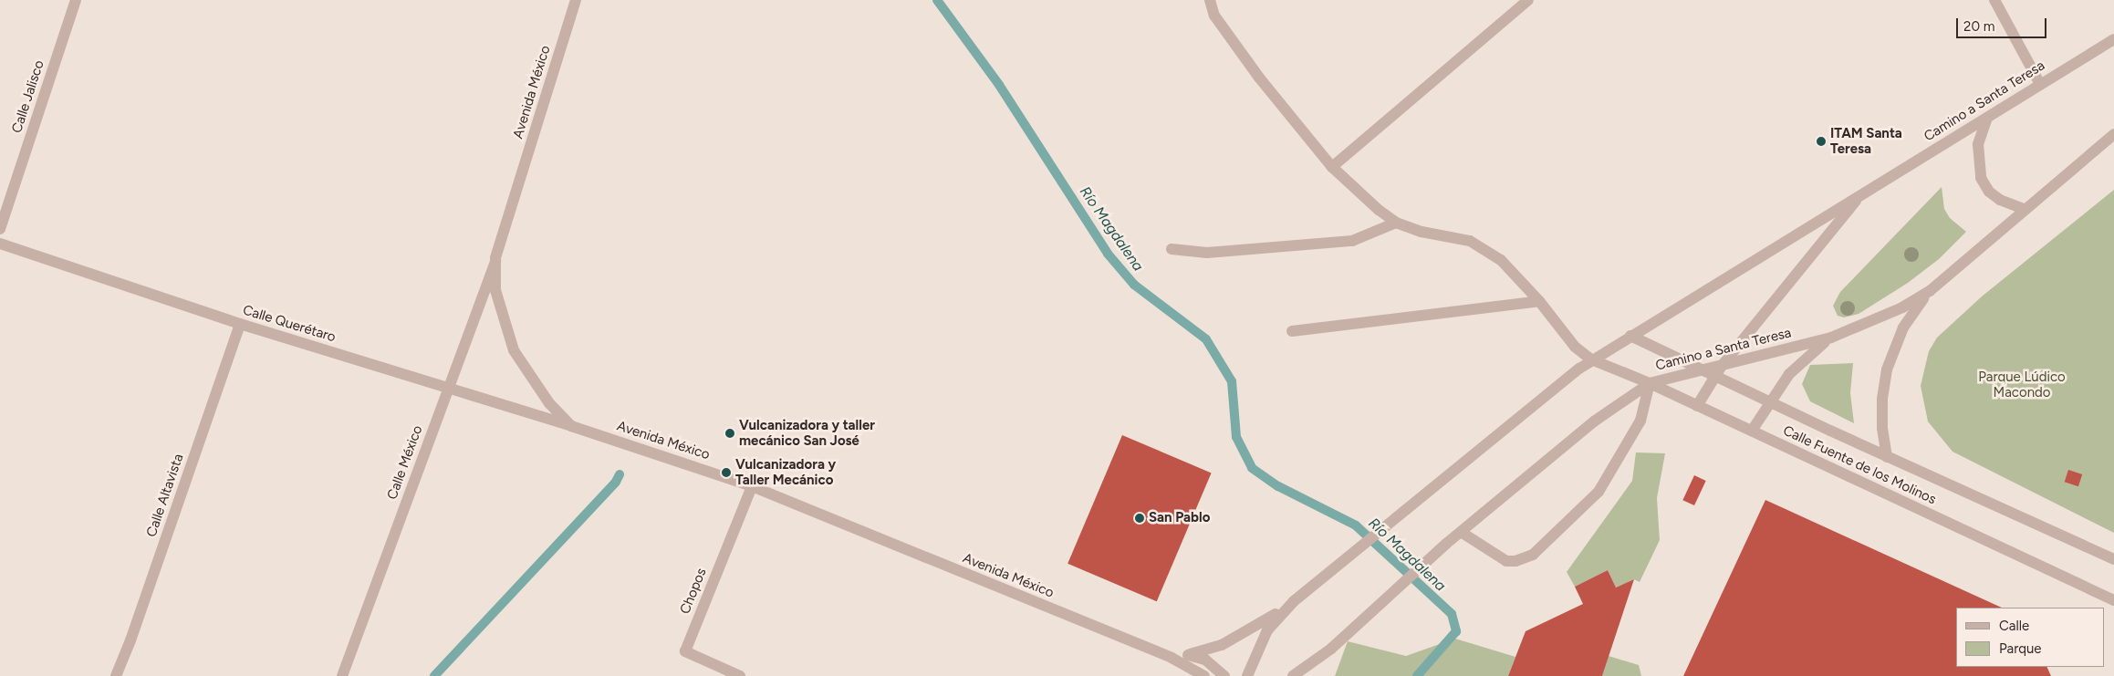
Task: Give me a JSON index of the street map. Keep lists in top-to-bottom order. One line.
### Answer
{"streets":{"street":["Avenida México","Calle Jalisco","Camino a Santa Teresa","Calle Querétaro","Calle México","Calle Fuente de los Molinos","Calle Altavista","Chopos"]},"crossings":[["Avenida México","Calle Querétaro"],["Avenida México","Calle México"],["Avenida México","Chopos"],["Camino a Santa Teresa","Calle Fuente de los Molinos"],["Calle Querétaro","Calle México"],["Calle Querétaro","Calle Altavista"]],"water":["Río Magdalena"],"parks":["Parque Lúdico Macondo"],"places":["ITAM Santa Teresa","Vulcanizadora y taller mecánico San José","Vulcanizadora y Taller Mecánico","San Pablo"],"legend":["Calle","Parque"],"scale_bar":"20 m"}
